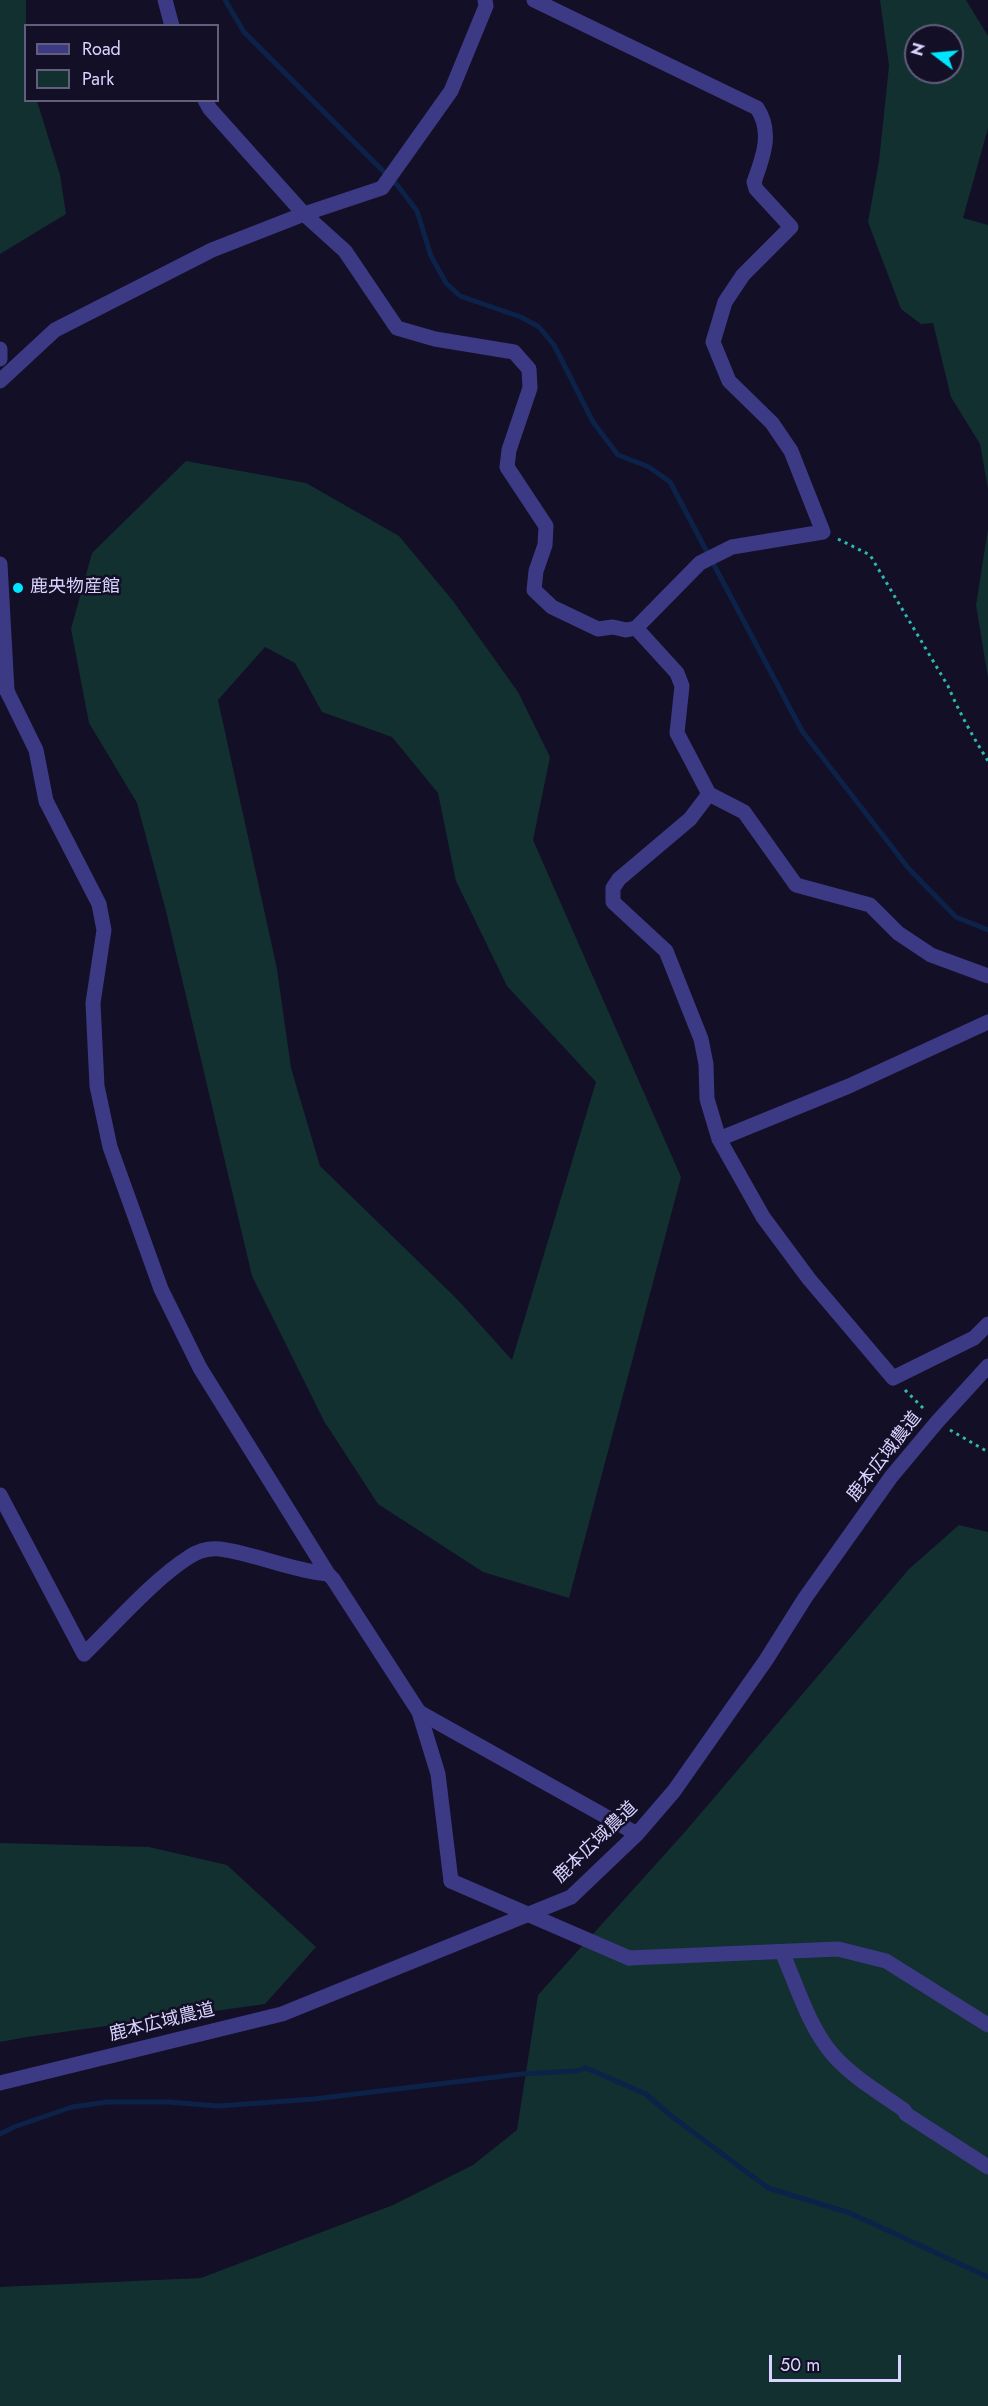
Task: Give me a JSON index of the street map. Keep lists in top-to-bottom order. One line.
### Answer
{"streets":{"street":["鹿本広域農道"]},"places":["鹿央物産館"],"legend":["Road","Park"],"scale_bar":"50 m","north":"left"}
